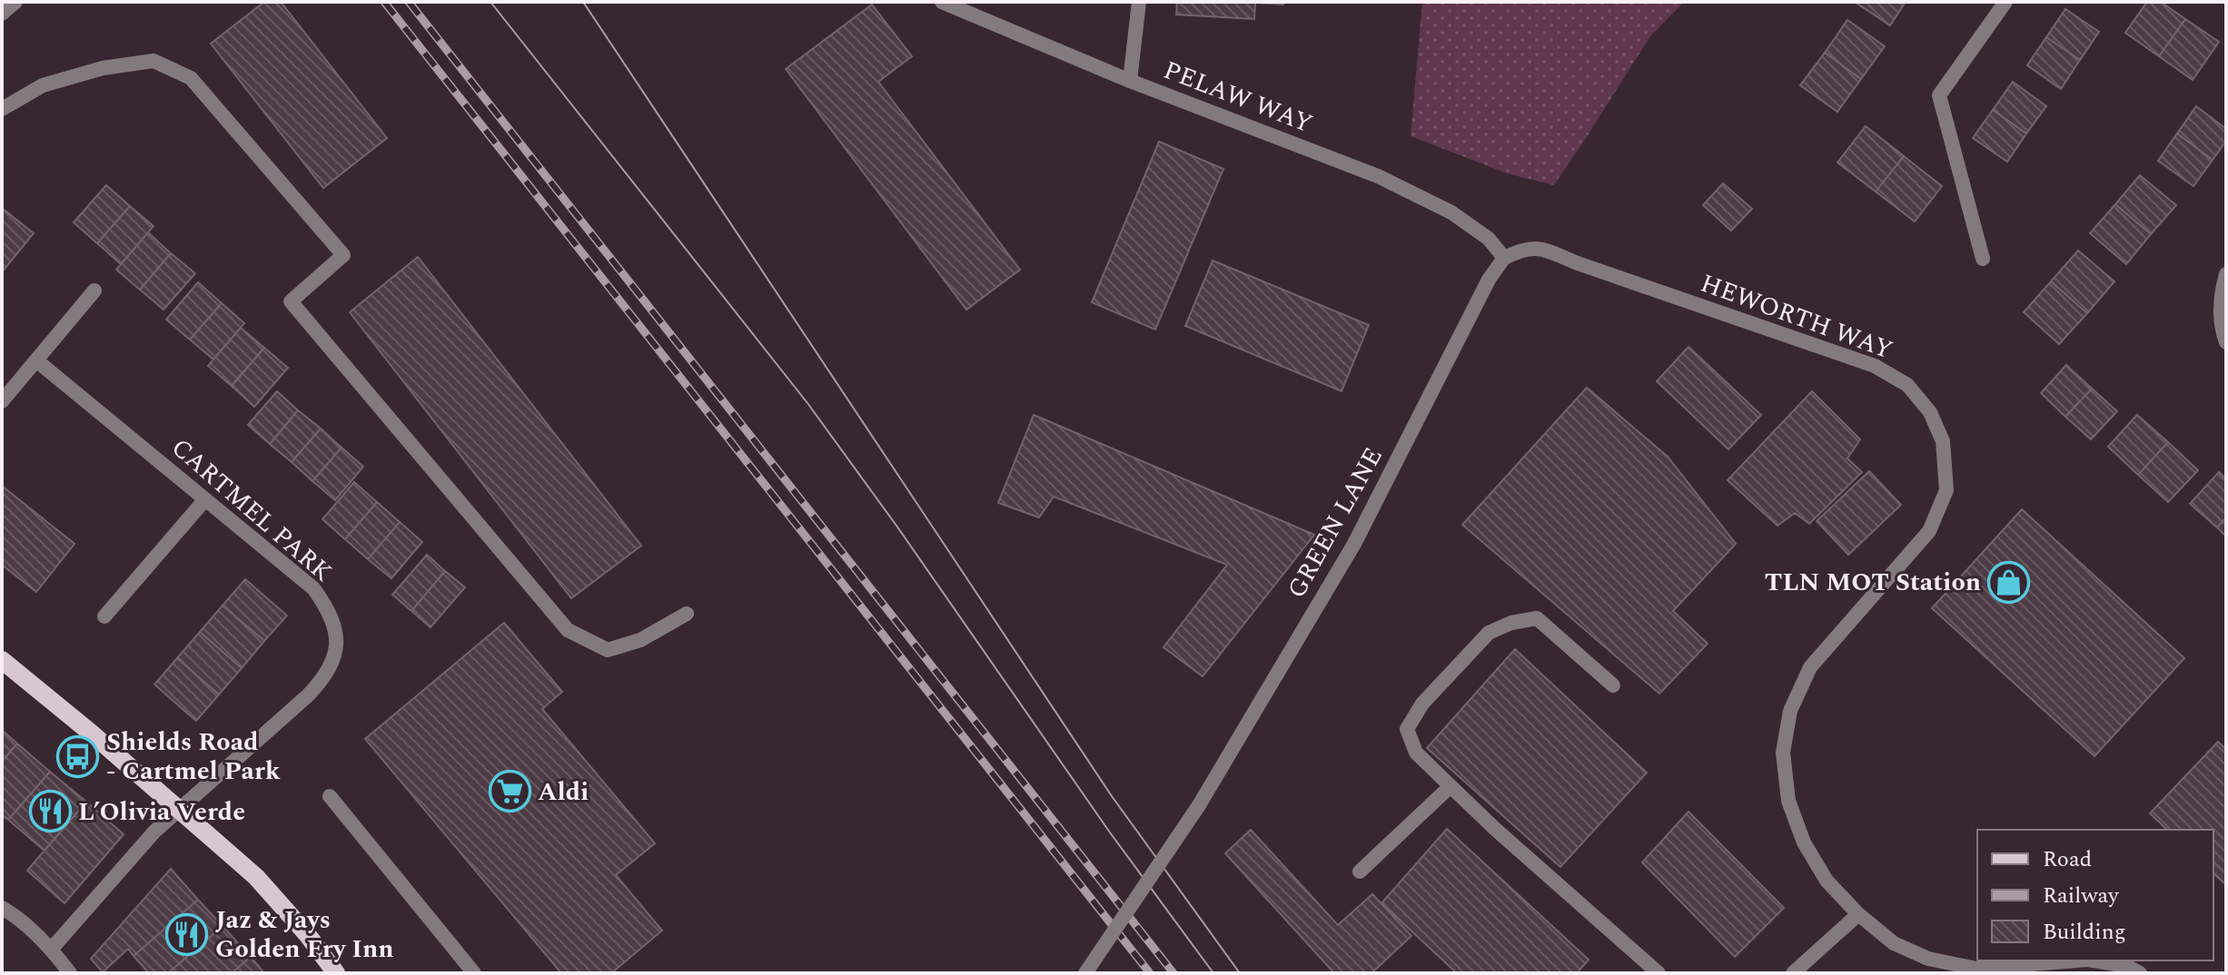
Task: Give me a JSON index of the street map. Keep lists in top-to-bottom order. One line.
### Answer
{"streets":{"street":["PELAW WAY","HEWORTH WAY","CARTMEL PARK","GREEN LANE"]},"crossings":[["PELAW WAY","HEWORTH WAY"],["PELAW WAY","GREEN LANE"],["HEWORTH WAY","GREEN LANE"]],"places":{"shop":["TLN MOT Station"],"bus stop":["Shields Road - Cartmel Park"],"supermarket":["Aldi"],"restaurant":["L’Olivia Verde","Jaz & Jays Golden Fry Inn"]},"legend":["Road","Railway","Building"]}
